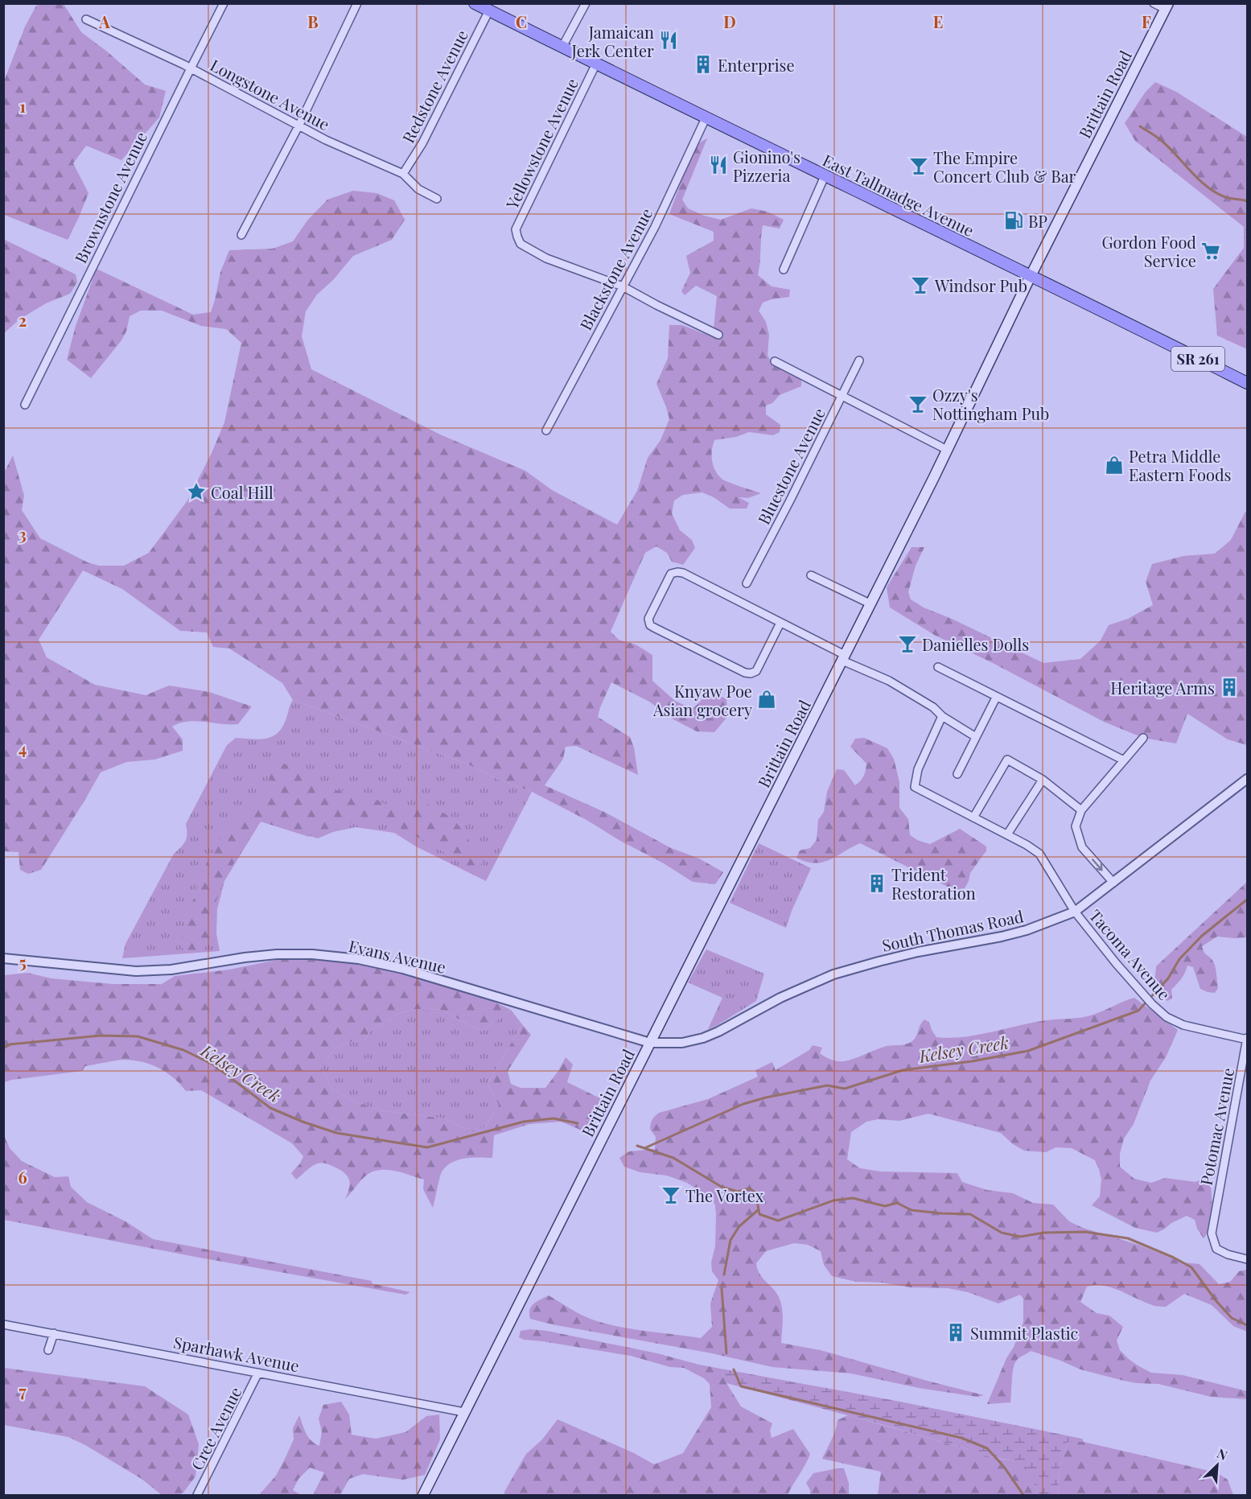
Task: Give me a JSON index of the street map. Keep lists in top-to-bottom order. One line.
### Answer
{"streets":{"main road":["Brittain Road","East Tallmadge Avenue","SR 261"],"street":["Redstone Avenue","Longstone Avenue","Yellowstone Avenue","Brownstone Avenue","Blackstone Avenue","Bluestone Avenue","South Thomas Road","Tacoma Avenue","Evans Avenue","Potomac Avenue","Sparhawk Avenue","Cree Avenue"]},"crossings":[["Redstone Avenue","Longstone Avenue"],["Redstone Avenue","East Tallmadge Avenue"],["Longstone Avenue","Brownstone Avenue"],["Brittain Road","East Tallmadge Avenue"],["Brittain Road","Evans Avenue"],["Brittain Road","Sparhawk Avenue"],["Yellowstone Avenue","East Tallmadge Avenue"],["Yellowstone Avenue","Blackstone Avenue"],["East Tallmadge Avenue","Blackstone Avenue"],["South Thomas Road","Tacoma Avenue"],["South Thomas Road","Evans Avenue"],["Tacoma Avenue","Potomac Avenue"],["Sparhawk Avenue","Cree Avenue"]],"water":["Kelsey Creek"],"places":{"restaurant":["Jamaican Jerk Center","Gionino's Pizzeria"],"building":["Enterprise","Heritage Arms","Trident Restoration","Summit Plastic"],"bar":["The Empire Concert Club & Bar","Windsor Pub","Ozzy's Nottingham Pub","Danielles Dolls","The Vortex"],"fuel station":["BP"],"supermarket":["Gordon Food Service"],"shop":["Petra Middle Eastern Foods","Knyaw Poe Asian grocery"],"place":["Coal Hill"]},"north":"top right","grid":{"columns":["A","B","C","D","E","F"],"rows":["1","2","3","4","5","6","7"]}}
